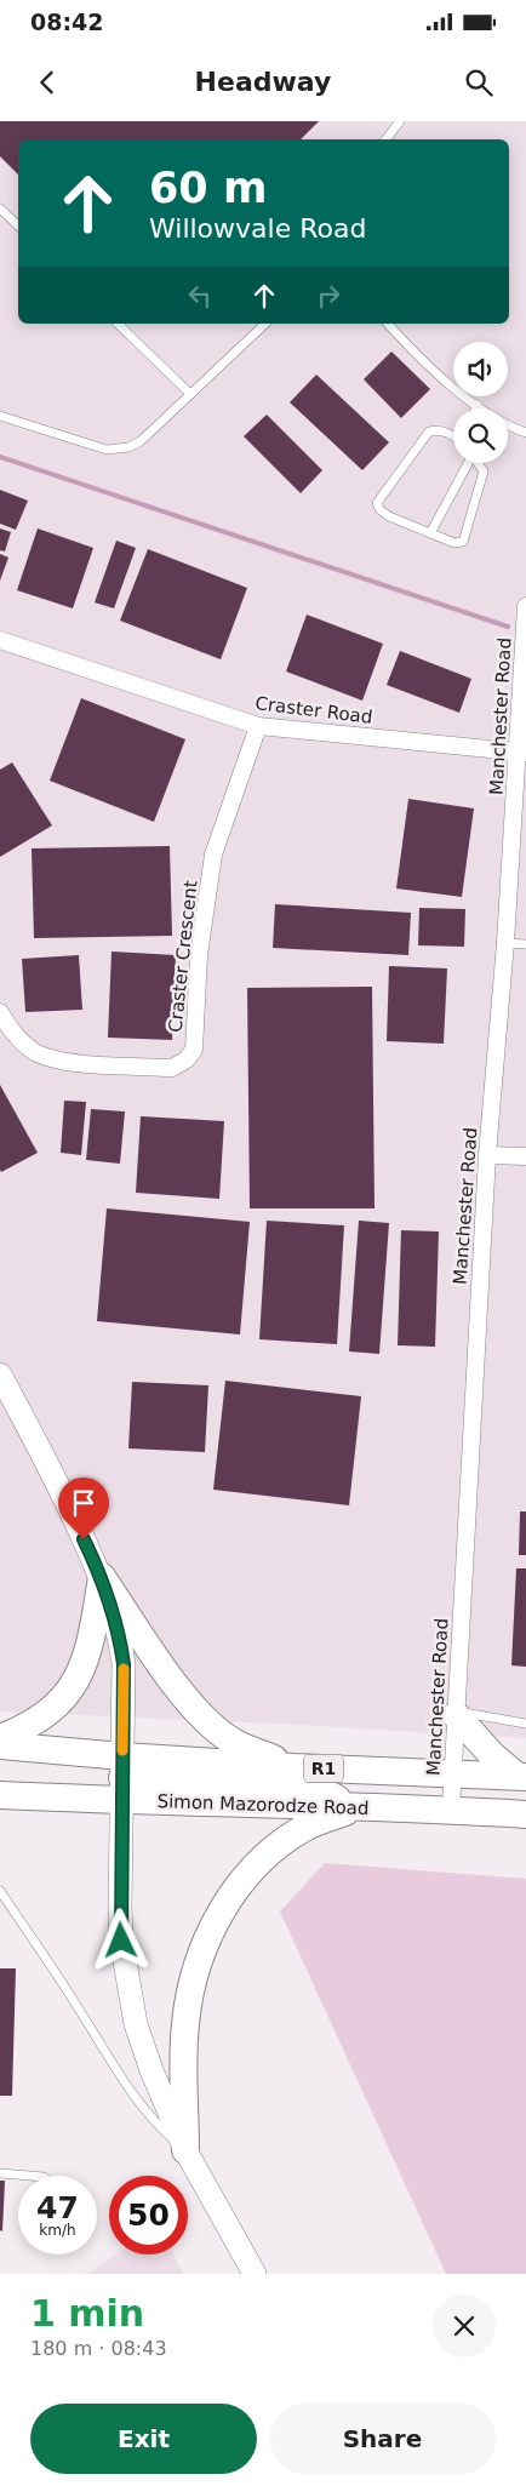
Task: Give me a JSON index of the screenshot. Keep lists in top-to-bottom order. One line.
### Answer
{"streets":{"highway":["R1","Simon Mazorodze Road"],"street":["Craster Road","Manchester Road","Craster Crescent"]},"crossings":[["Craster Road","Manchester Road"],["Craster Road","Craster Crescent"],["Manchester Road","Simon Mazorodze Road"]],"page":{"status":"08:42","header":"Headway","turn":["60 m","Willowvale Road"],"speed":"47 km/h","limit":"50","heading":["1 min","180 m · 08:43"],"buttons":["Exit","Share"]}}
